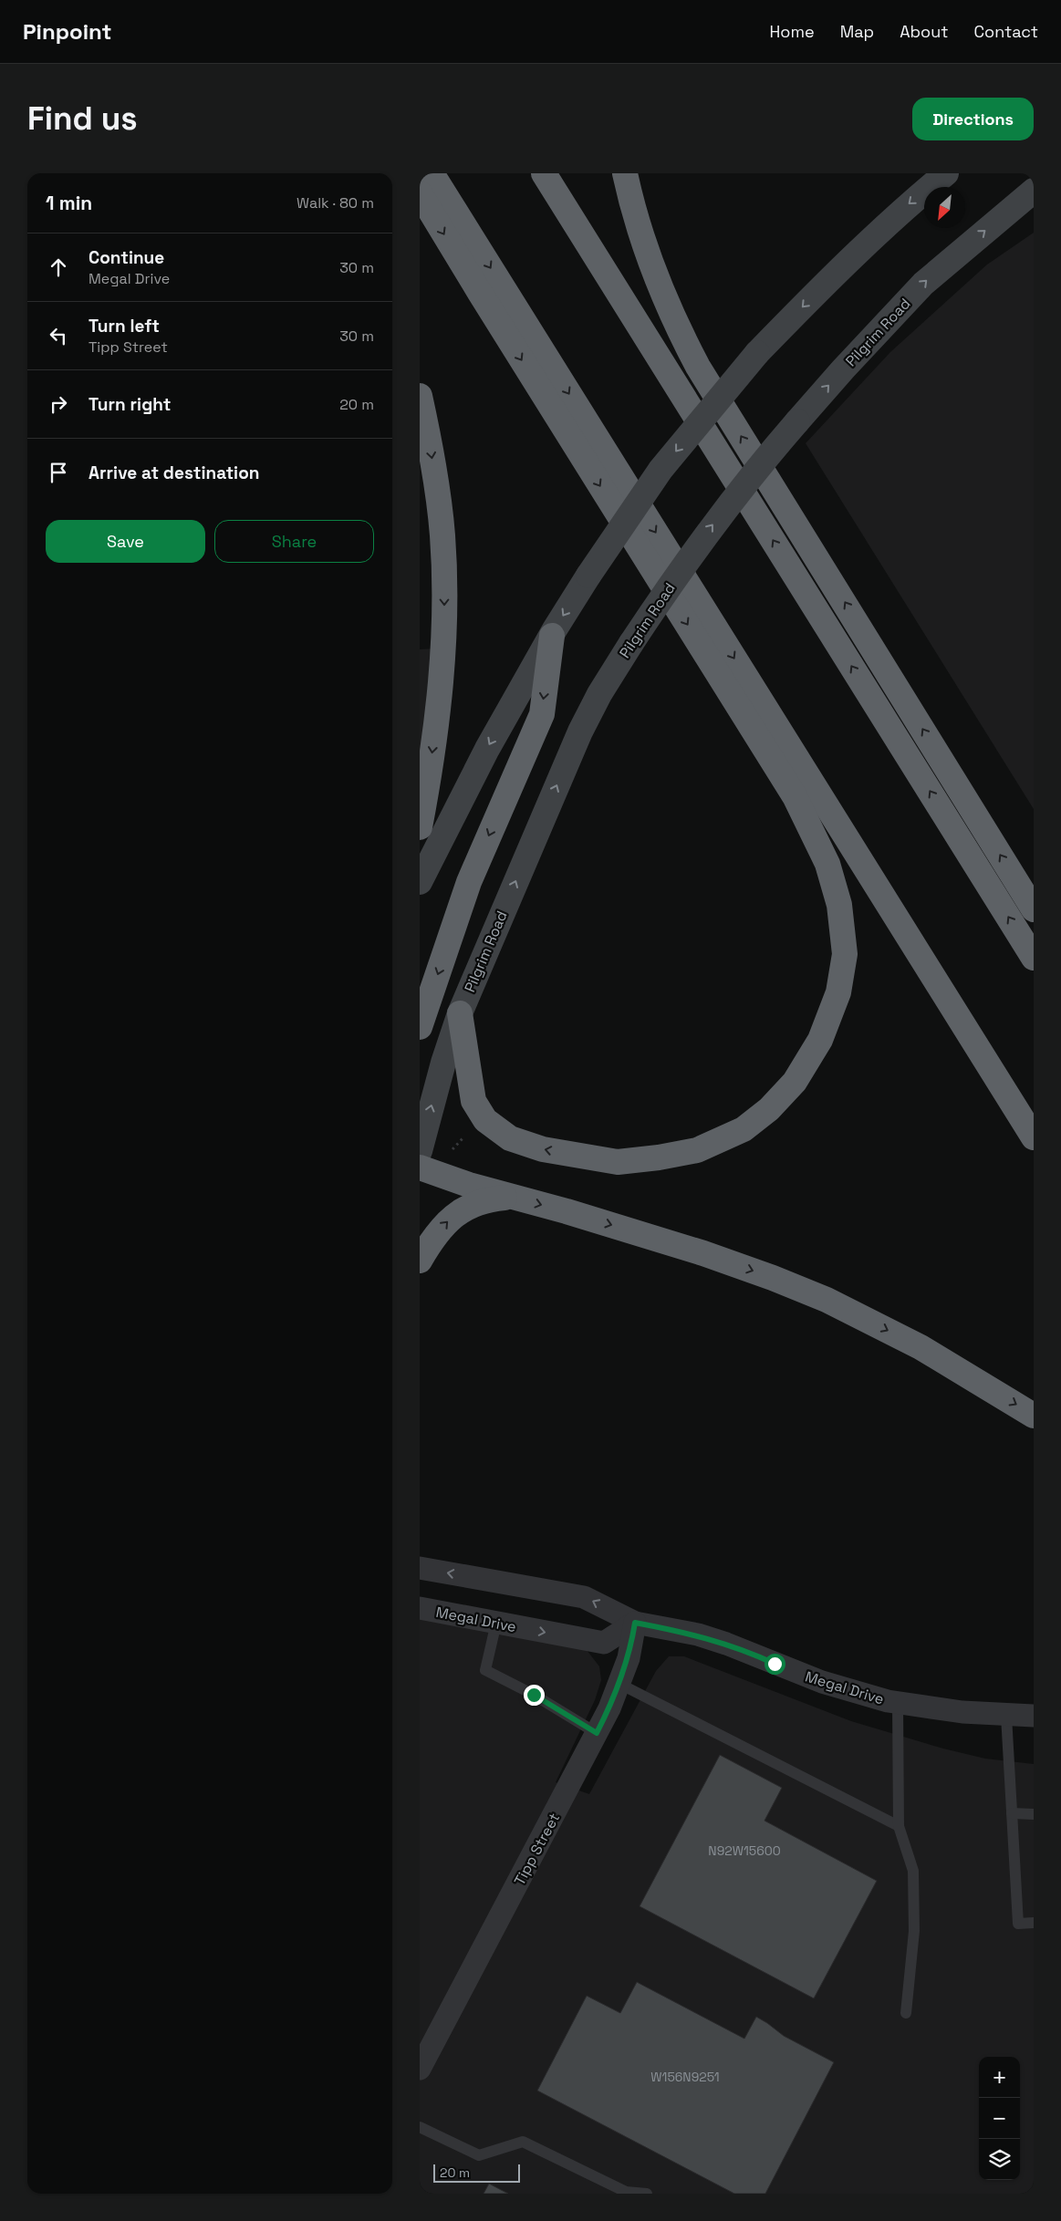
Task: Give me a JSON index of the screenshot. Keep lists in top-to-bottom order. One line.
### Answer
{"streets":{"street":["Pilgrim Road","Megal Drive","Tipp Street"]},"crossings":[["Megal Drive","Tipp Street"]],"house_numbers":["N92W15600","W156N9251"],"scale_bar":"20 m","north":"bottom left","page":{"header":"Pinpoint","nav":["Home","Map","About","Contact"],"buttons":["Directions",["Save","Share"]],"title":"Find us","heading":["1 min","Walk · 80 m"],"list":[["Continue","Megal Drive","30 m"],["Turn left","Tipp Street","30 m"],["Turn right","20 m"],"Arrive at destination"],"map_buttons":["+","−"],"scale":"20 m"}}
